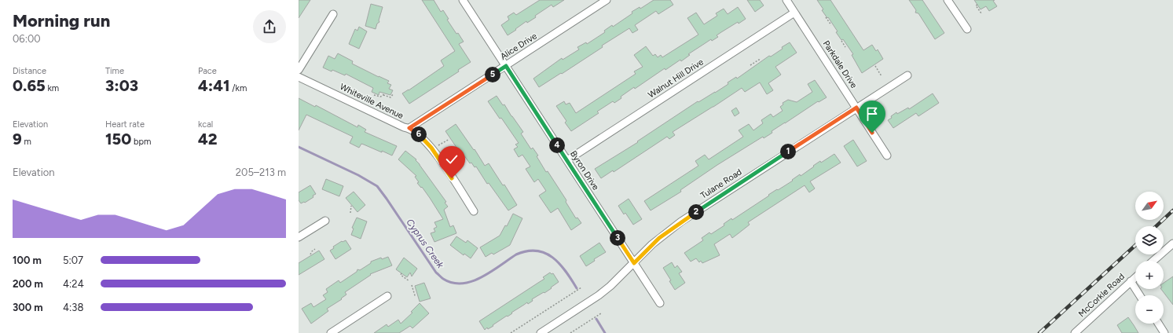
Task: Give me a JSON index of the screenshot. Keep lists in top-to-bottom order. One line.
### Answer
{"streets":{"street":["Alice Drive","Parkdale Drive","Walnut Hill Drive","Whiteville Avenue","Byron Drive","Tulane Road","McCorkle Road"]},"crossings":[["Alice Drive","Whiteville Avenue"],["Alice Drive","Byron Drive"],["Parkdale Drive","Walnut Hill Drive"],["Parkdale Drive","Tulane Road"],["Walnut Hill Drive","Byron Drive"],["Byron Drive","Tulane Road"]],"water":["Cyprus Creek"],"north":"top right","page":{"heading":["Morning run","06:00"],"stats":[["Distance","0.65 km"],["Time","3:03"],["Pace","4:41 /km"],["Elevation","9 m"],["Heart rate","150 bpm"],["kcal","42"]],"pins":["5","6","4","1","2","3"],"chart":["Elevation","205–213 m"],"map_buttons":["+","−"],"list":[{"name":"100 m","note":"5:07"},{"name":"200 m","note":"4:24"},{"name":"300 m","note":"4:38"}]}}
